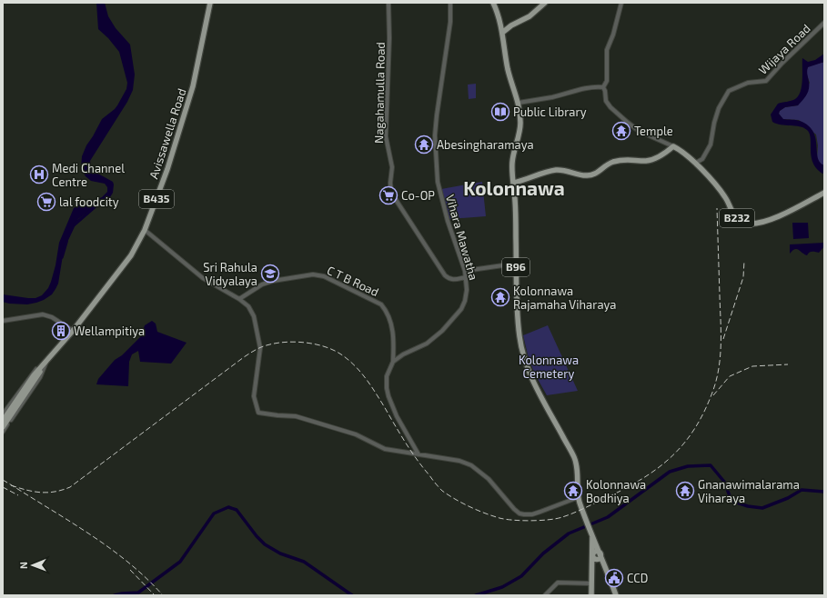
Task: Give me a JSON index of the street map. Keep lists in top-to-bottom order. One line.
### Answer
{"streets":{"main road":["Avissawella Road","B435","B232","B96"],"street":["Wijaya Road","Nagahamulla Road","Vihara Mawatha","C T B Road"]},"crossings":[["Wijaya Road","B232"],["Nagahamulla Road","Vihara Mawatha"],["Avissawella Road","B435"],["Vihara Mawatha","C T B Road"]],"districts":["Kolonnawa"],"parks":["Kolonnawa Cemetery"],"places":{"library":["Public Library"],"temple":["Temple","Abesingharamaya","Kolonnawa Rajamaha Viharaya","Kolonnawa Bodhiya","Gnanawimalarama Viharaya"],"hospital":["Medi Channel Centre"],"supermarket":["Co-OP","lal foodcity"],"school or university":["Sri Rahula Vidyalaya"],"building":["Wellampitiya"],"public building":["CCD"]},"north":"left"}
